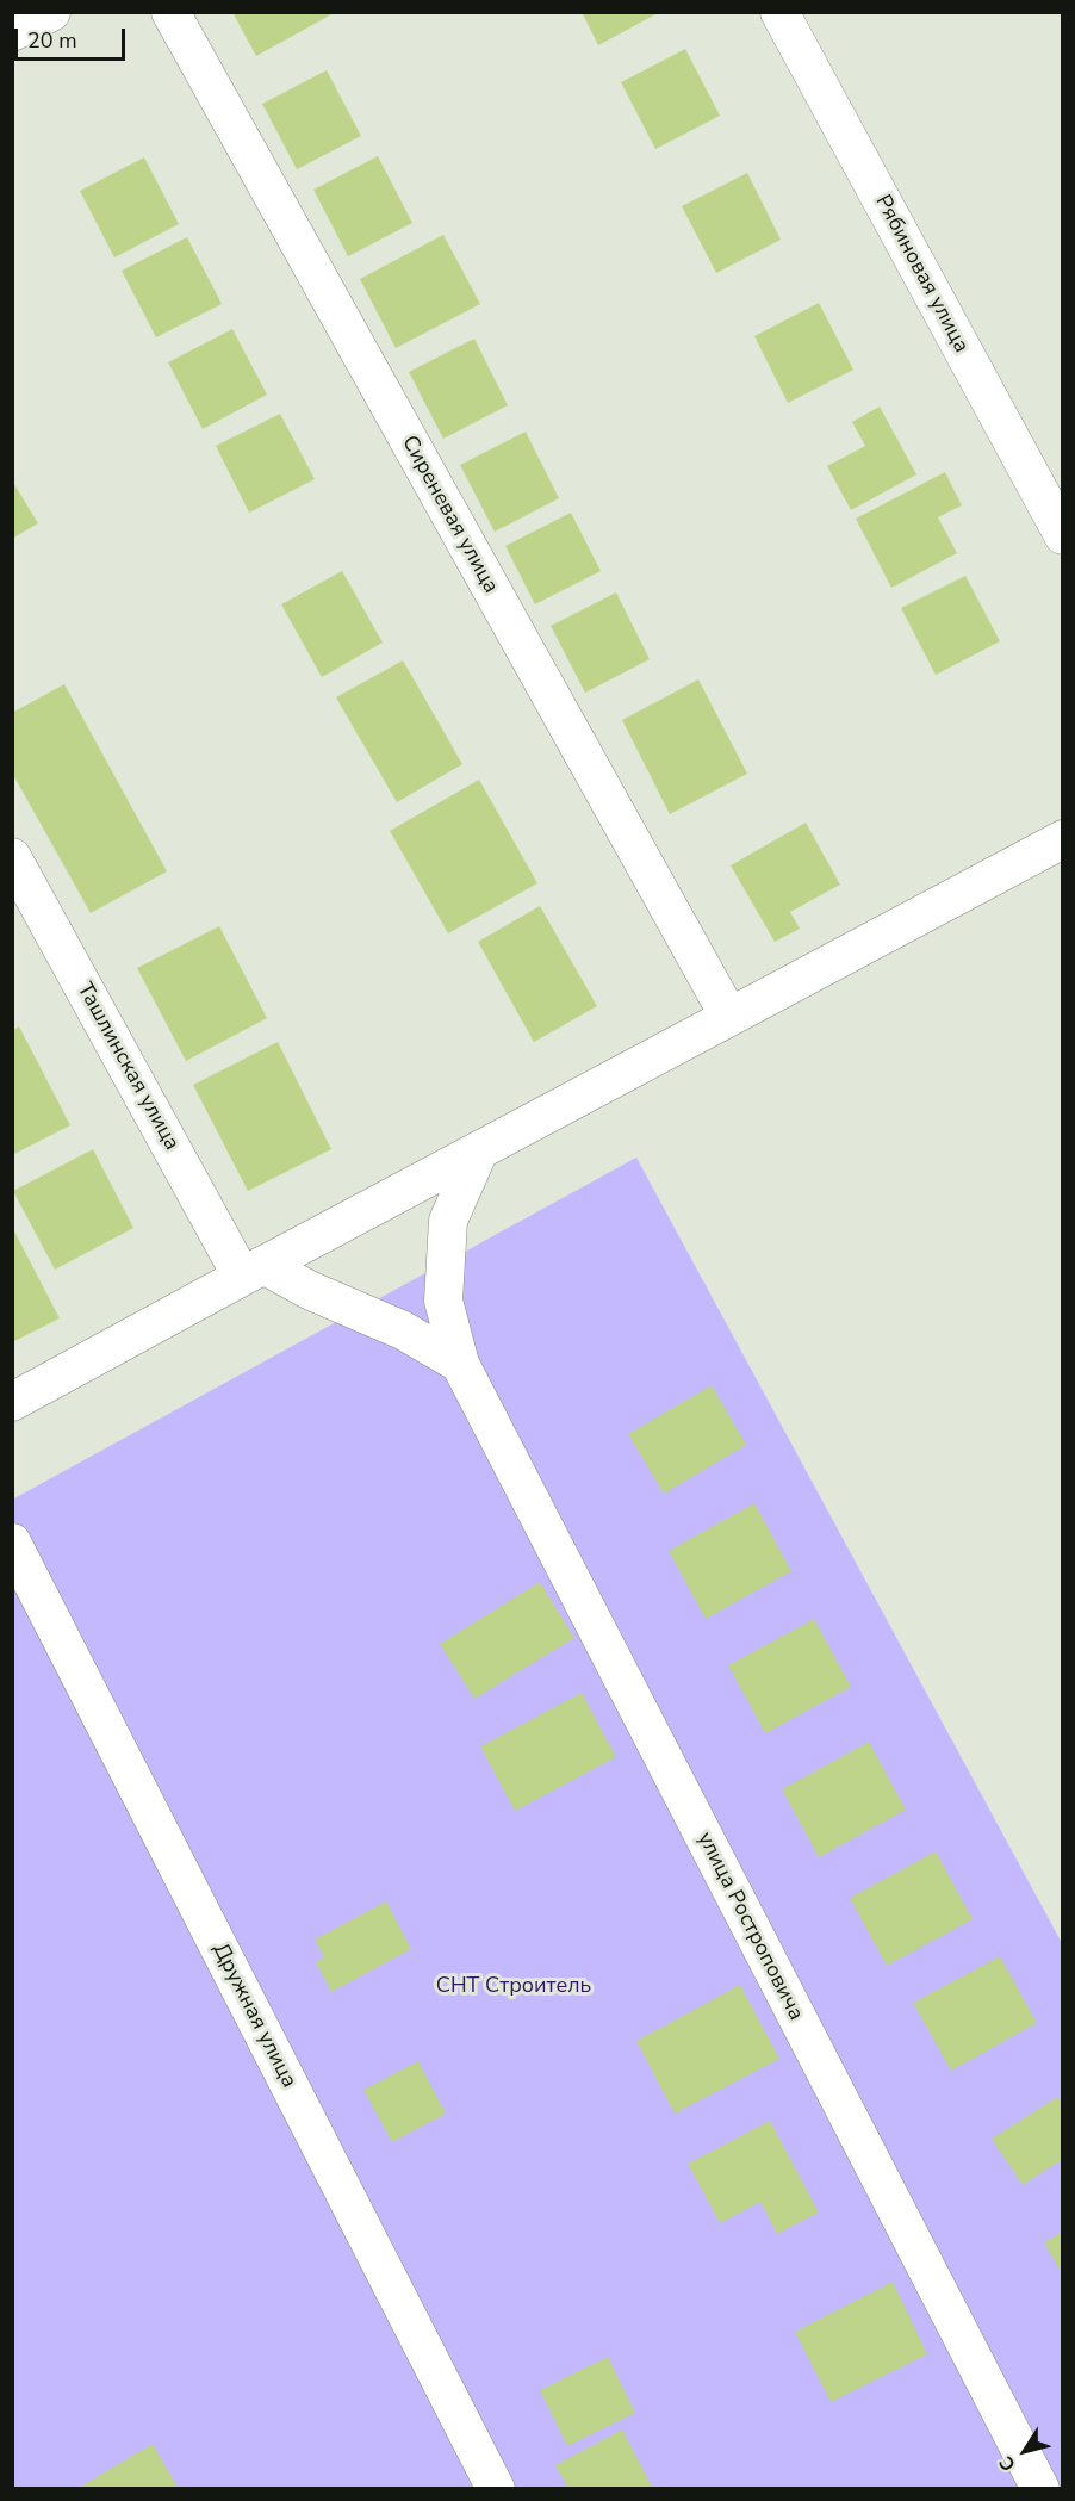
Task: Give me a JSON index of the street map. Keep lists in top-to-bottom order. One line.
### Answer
{"streets":{"street":["Рябиновая улица","Сиреневая улица","Ташлинская улица","улица Ростроповича","Дружная улица"]},"parks":["СНТ Строитель"],"scale_bar":"20 m","north":"bottom left"}
